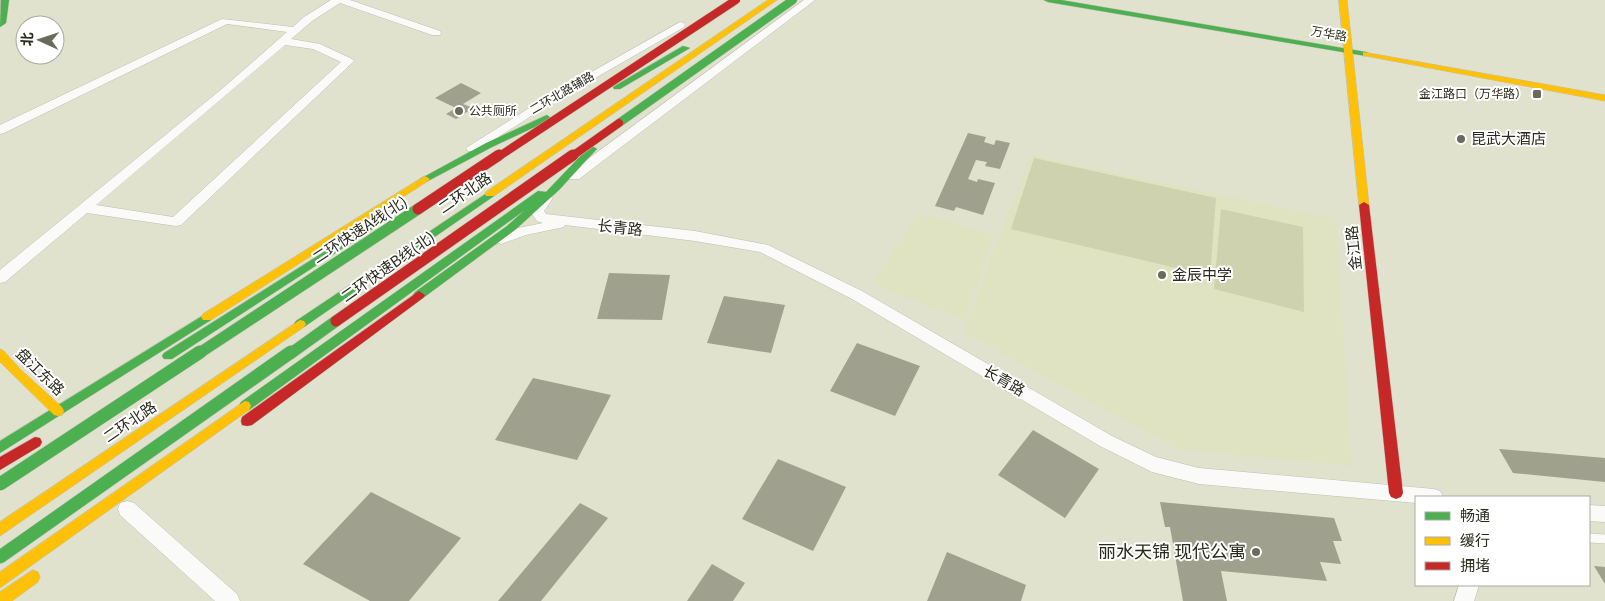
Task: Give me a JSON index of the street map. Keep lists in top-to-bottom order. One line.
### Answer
{"streets":{"main road":["万华路","二环北路","二环快速A线(北)","金江路","二环快速B线(北)","盘江东路"],"street":["二环北路辅路","长青路"]},"crossings":[["万华路","金江路"],["长青路","金江路"]],"places":{"transit":["金江路口（万华路）"],"other":["公共厕所","昆武大酒店","金辰中学","丽水天锦 现代公寓"]},"legend":["畅通","缓行","拥堵"],"north":"left"}
